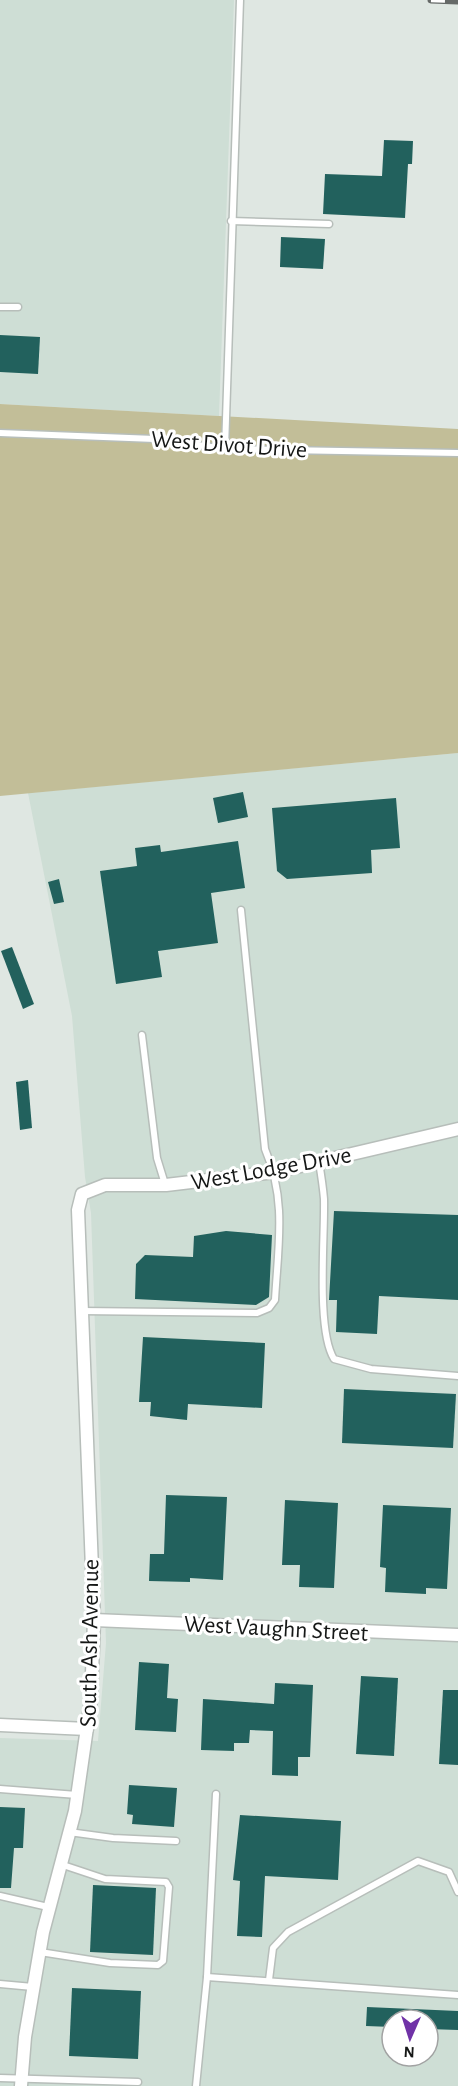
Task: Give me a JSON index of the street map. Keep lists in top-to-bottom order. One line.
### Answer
{"streets":{"street":["West Lodge Drive","West Vaughn Street","South Ash Avenue"],"lane":["West Divot Drive"]},"crossings":[["West Lodge Drive","South Ash Avenue"],["West Vaughn Street","South Ash Avenue"]],"north":"bottom"}
